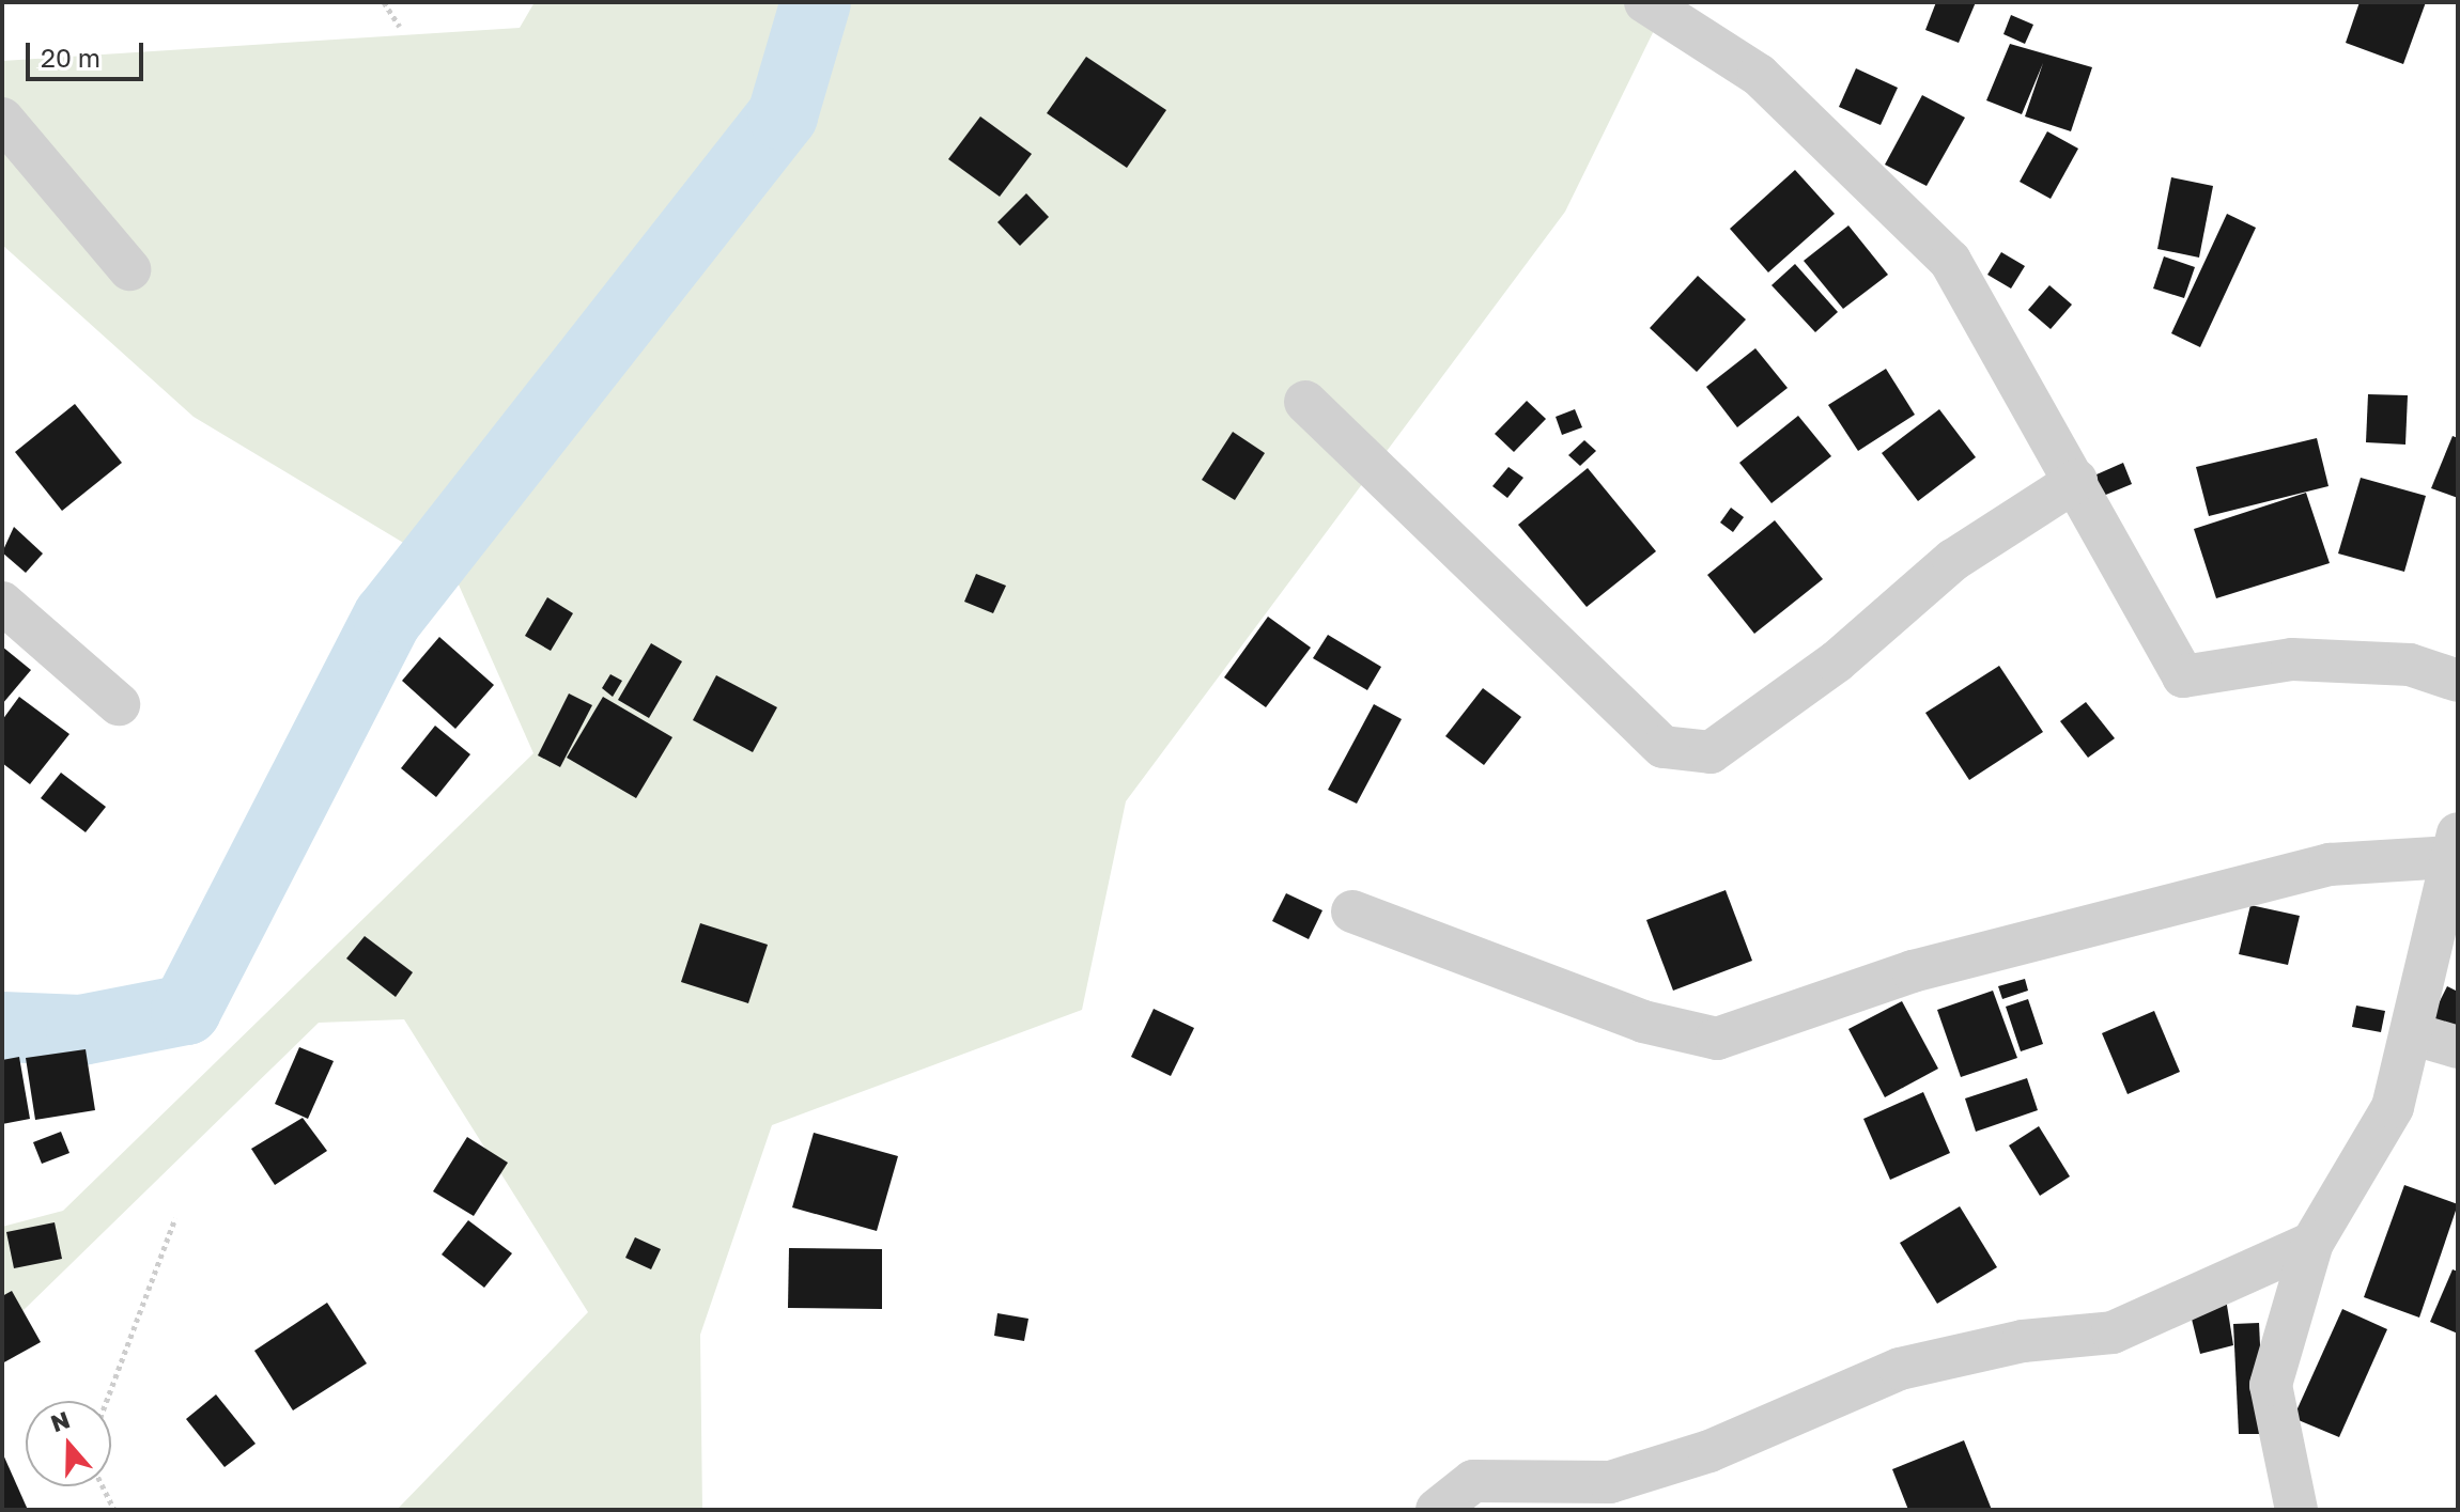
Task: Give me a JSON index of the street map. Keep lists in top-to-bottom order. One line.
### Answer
{"scale_bar":"20 m","north":"top"}
